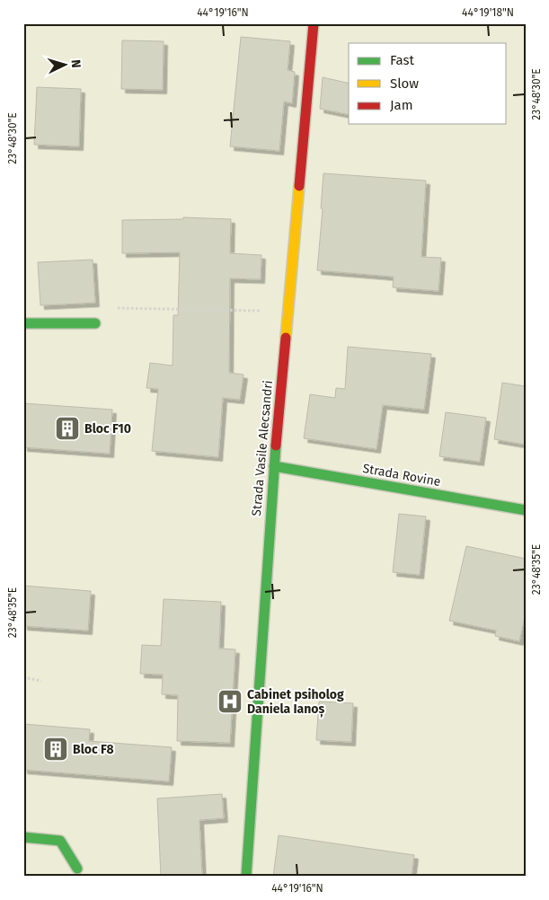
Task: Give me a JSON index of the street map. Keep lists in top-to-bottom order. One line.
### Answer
{"streets":{"street":["Strada Vasile Alecsandri","Strada Rovine"]},"crossings":[["Strada Vasile Alecsandri","Strada Rovine"]],"places":{"building":["Bloc F10","Bloc F8"],"hospital":["Cabinet psiholog Daniela Ianoș"]},"legend":["Fast","Slow","Jam"],"north":"right","coordinates":["44°19'16\"N","44°19'18\"N","23°48'30\"E","23°48'35\"E"]}
